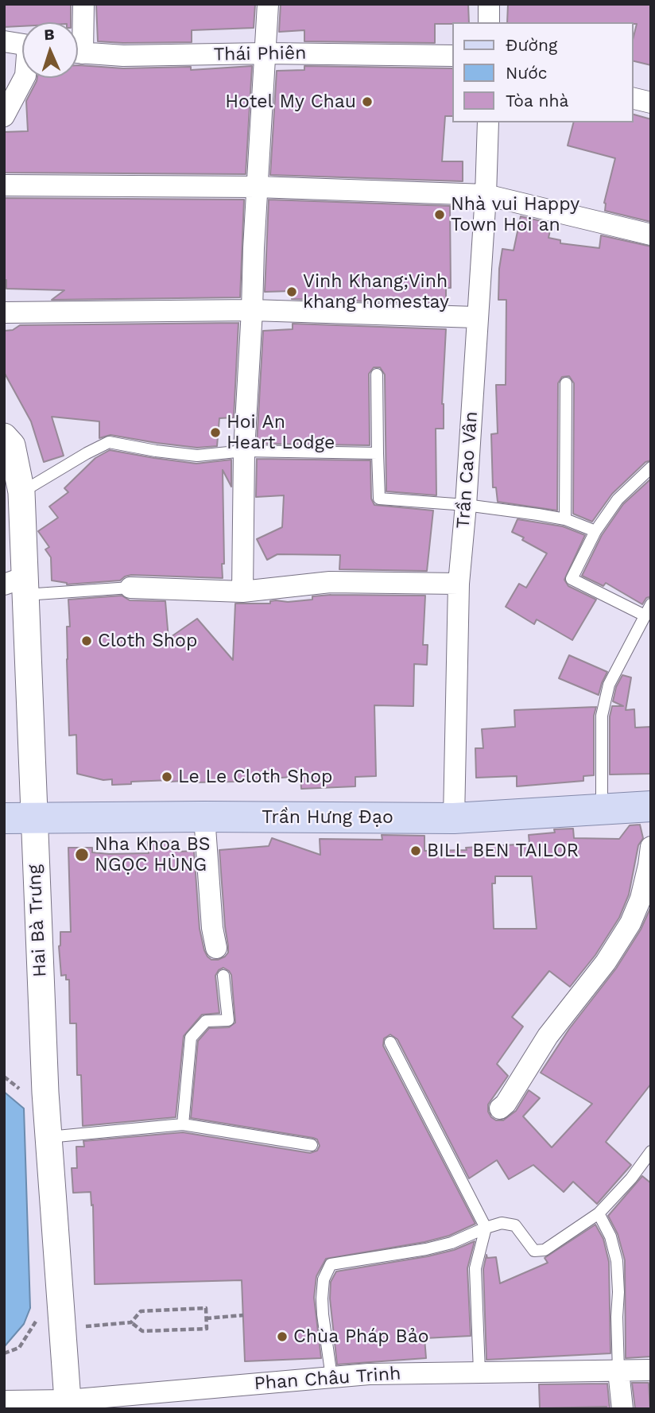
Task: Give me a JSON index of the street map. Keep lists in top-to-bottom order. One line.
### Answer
{"streets":{"main road":["Trần Hưng Đạo"],"street":["Thái Phiên","Trần Cao Vân","Hai Bà Trưng","Phan Châu Trinh"]},"crossings":[["Trần Cao Vân","Trần Hưng Đạo"],["Trần Hưng Đạo","Hai Bà Trưng"],["Hai Bà Trưng","Phan Châu Trinh"]],"places":["Hotel My Chau","Nhà vui Happy Town Hoi an","Vinh Khang;Vinh khang homestay","Hoi An Heart Lodge","Cloth Shop","Le Le Cloth Shop","BILL BEN TAILOR","Nha Khoa BS NGỌC HÙNG","Chùa Pháp Bảo"],"legend":["Đường","Nước","Tòa nhà"],"north":"top"}
